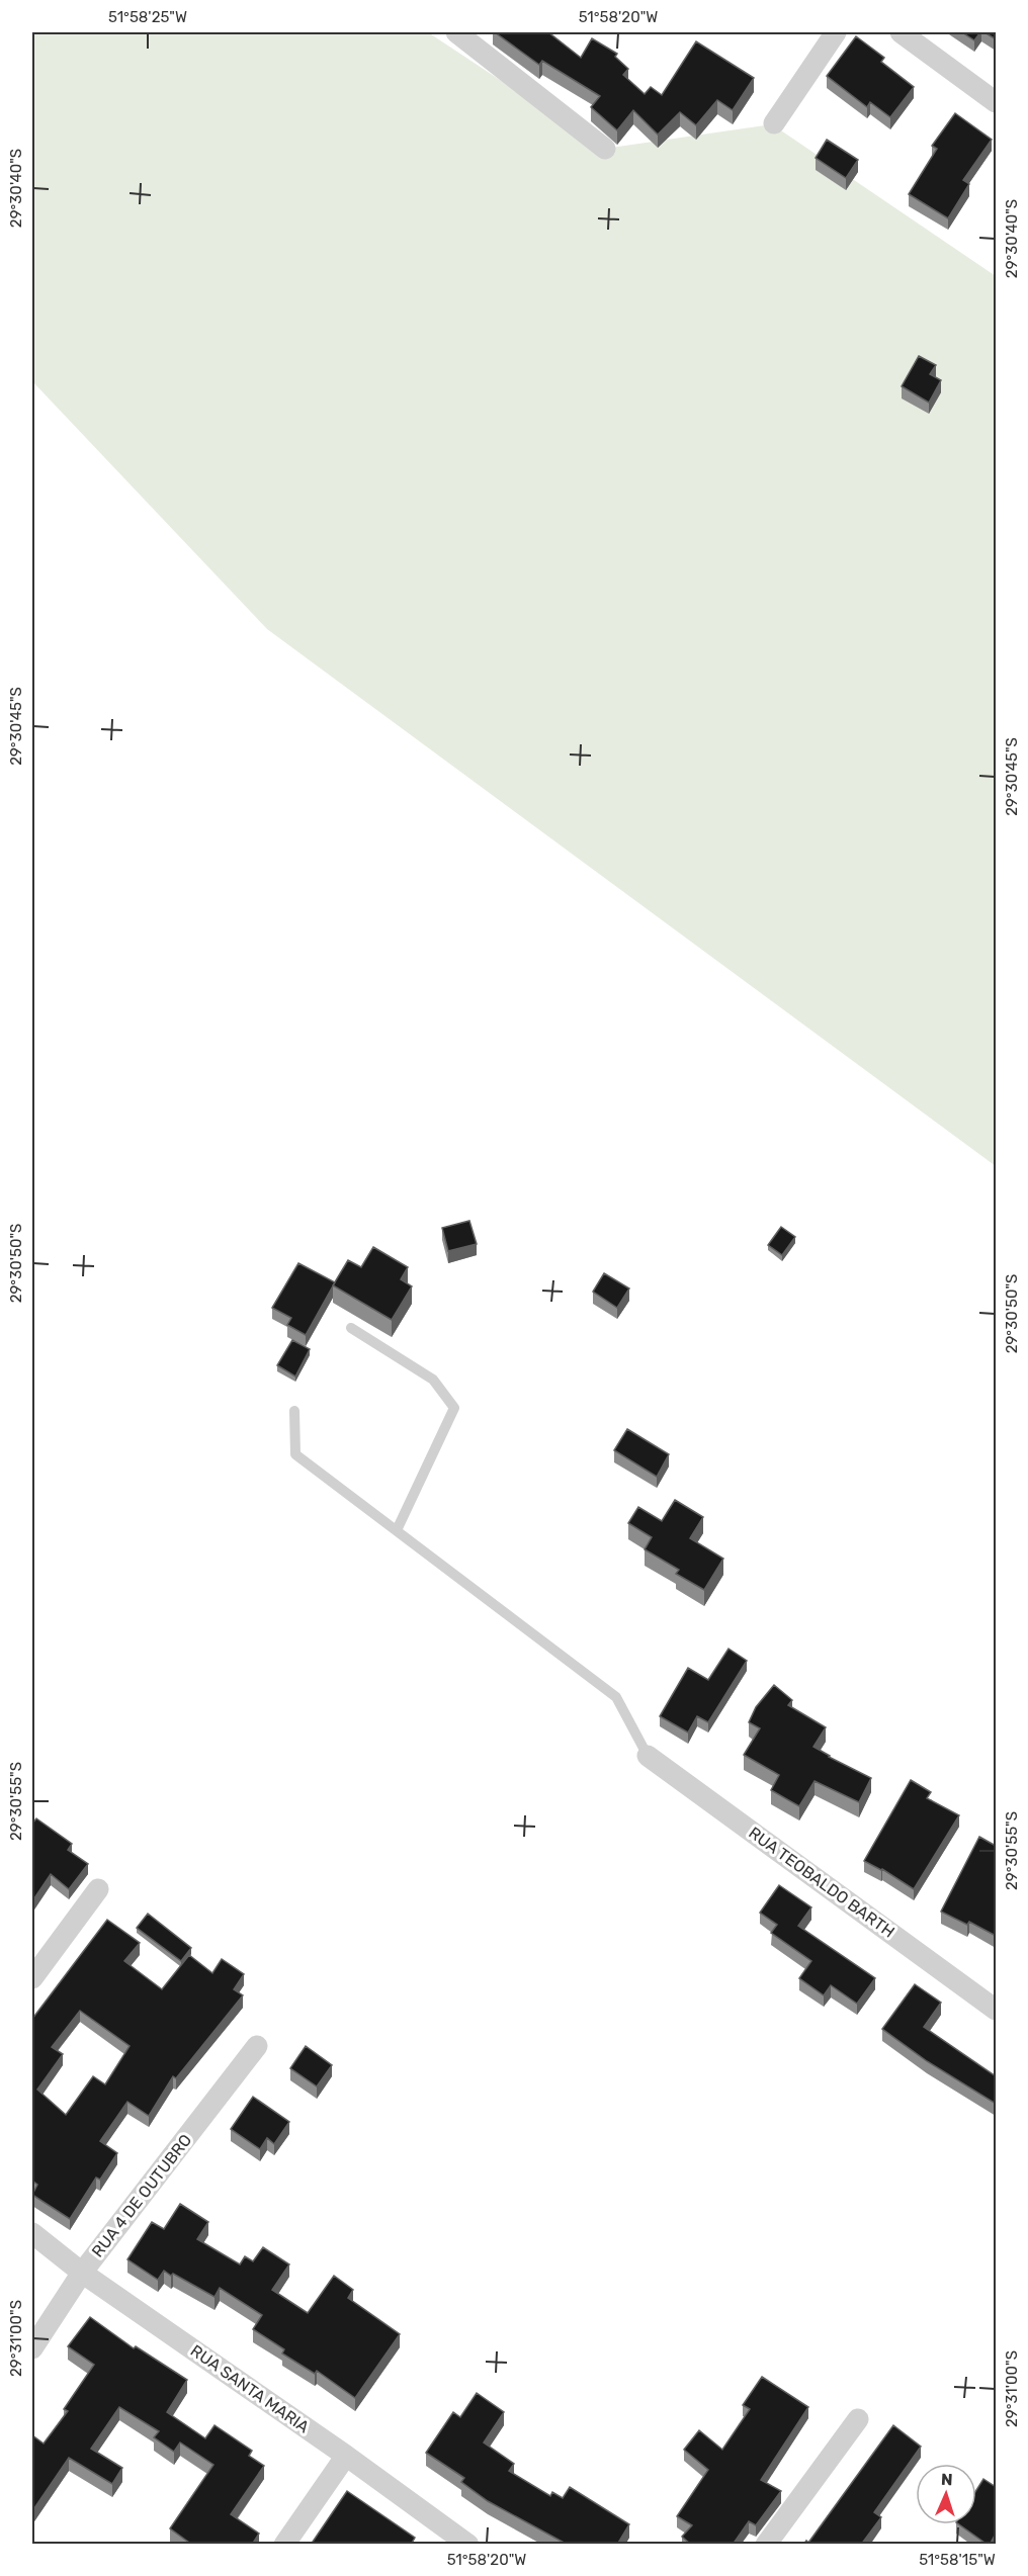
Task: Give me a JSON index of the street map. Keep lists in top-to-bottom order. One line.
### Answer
{"streets":{"street":["RUA TEOBALDO BARTH","RUA 4 DE OUTUBRO","RUA SANTA MARIA"]},"crossings":[["RUA 4 DE OUTUBRO","RUA SANTA MARIA"]],"north":"top","coordinates":["51°58'25\"W","51°58'20\"W","29°30'40\"S","29°30'45\"S","29°30'50\"S","29°30'55\"S","29°31'00\"S","51°58'15\"W"]}
